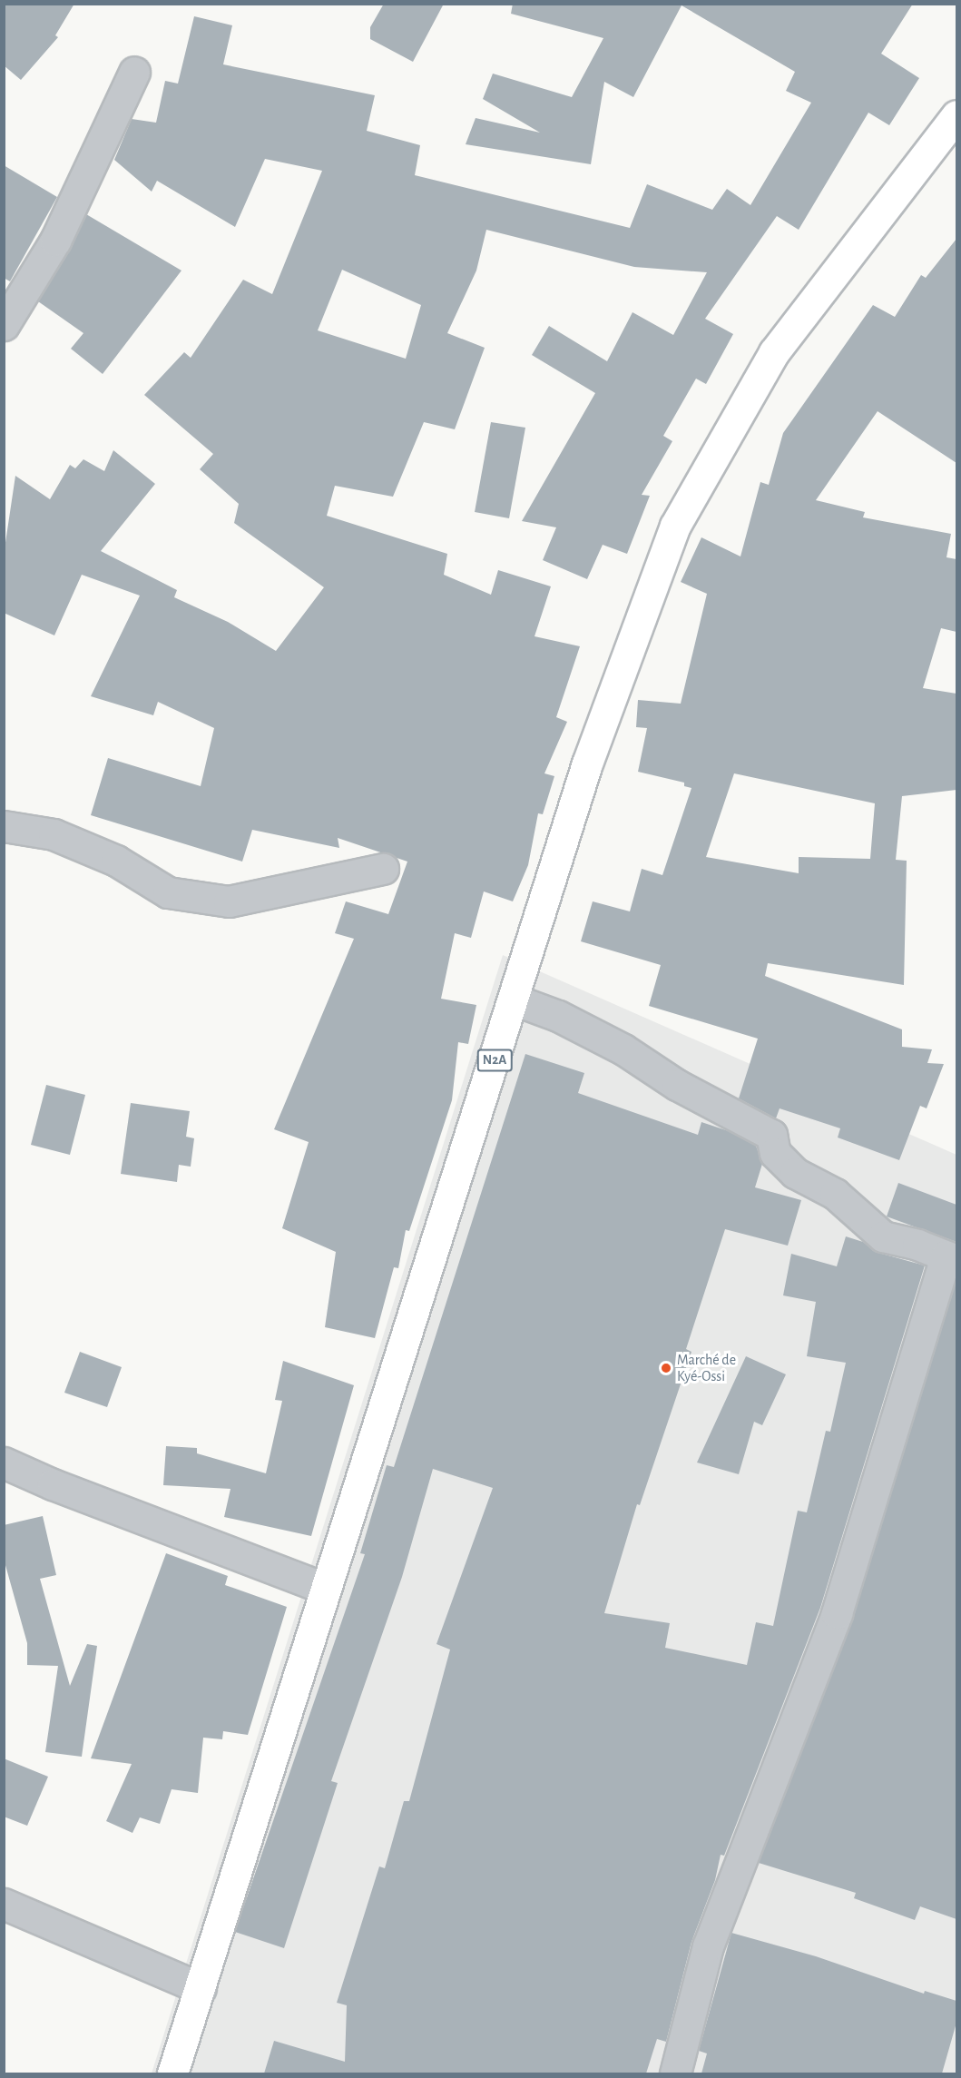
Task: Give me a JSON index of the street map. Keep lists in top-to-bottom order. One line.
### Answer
{"streets":{"highway":["N2A"]},"places":["Marché de Kyé-Ossi"]}
